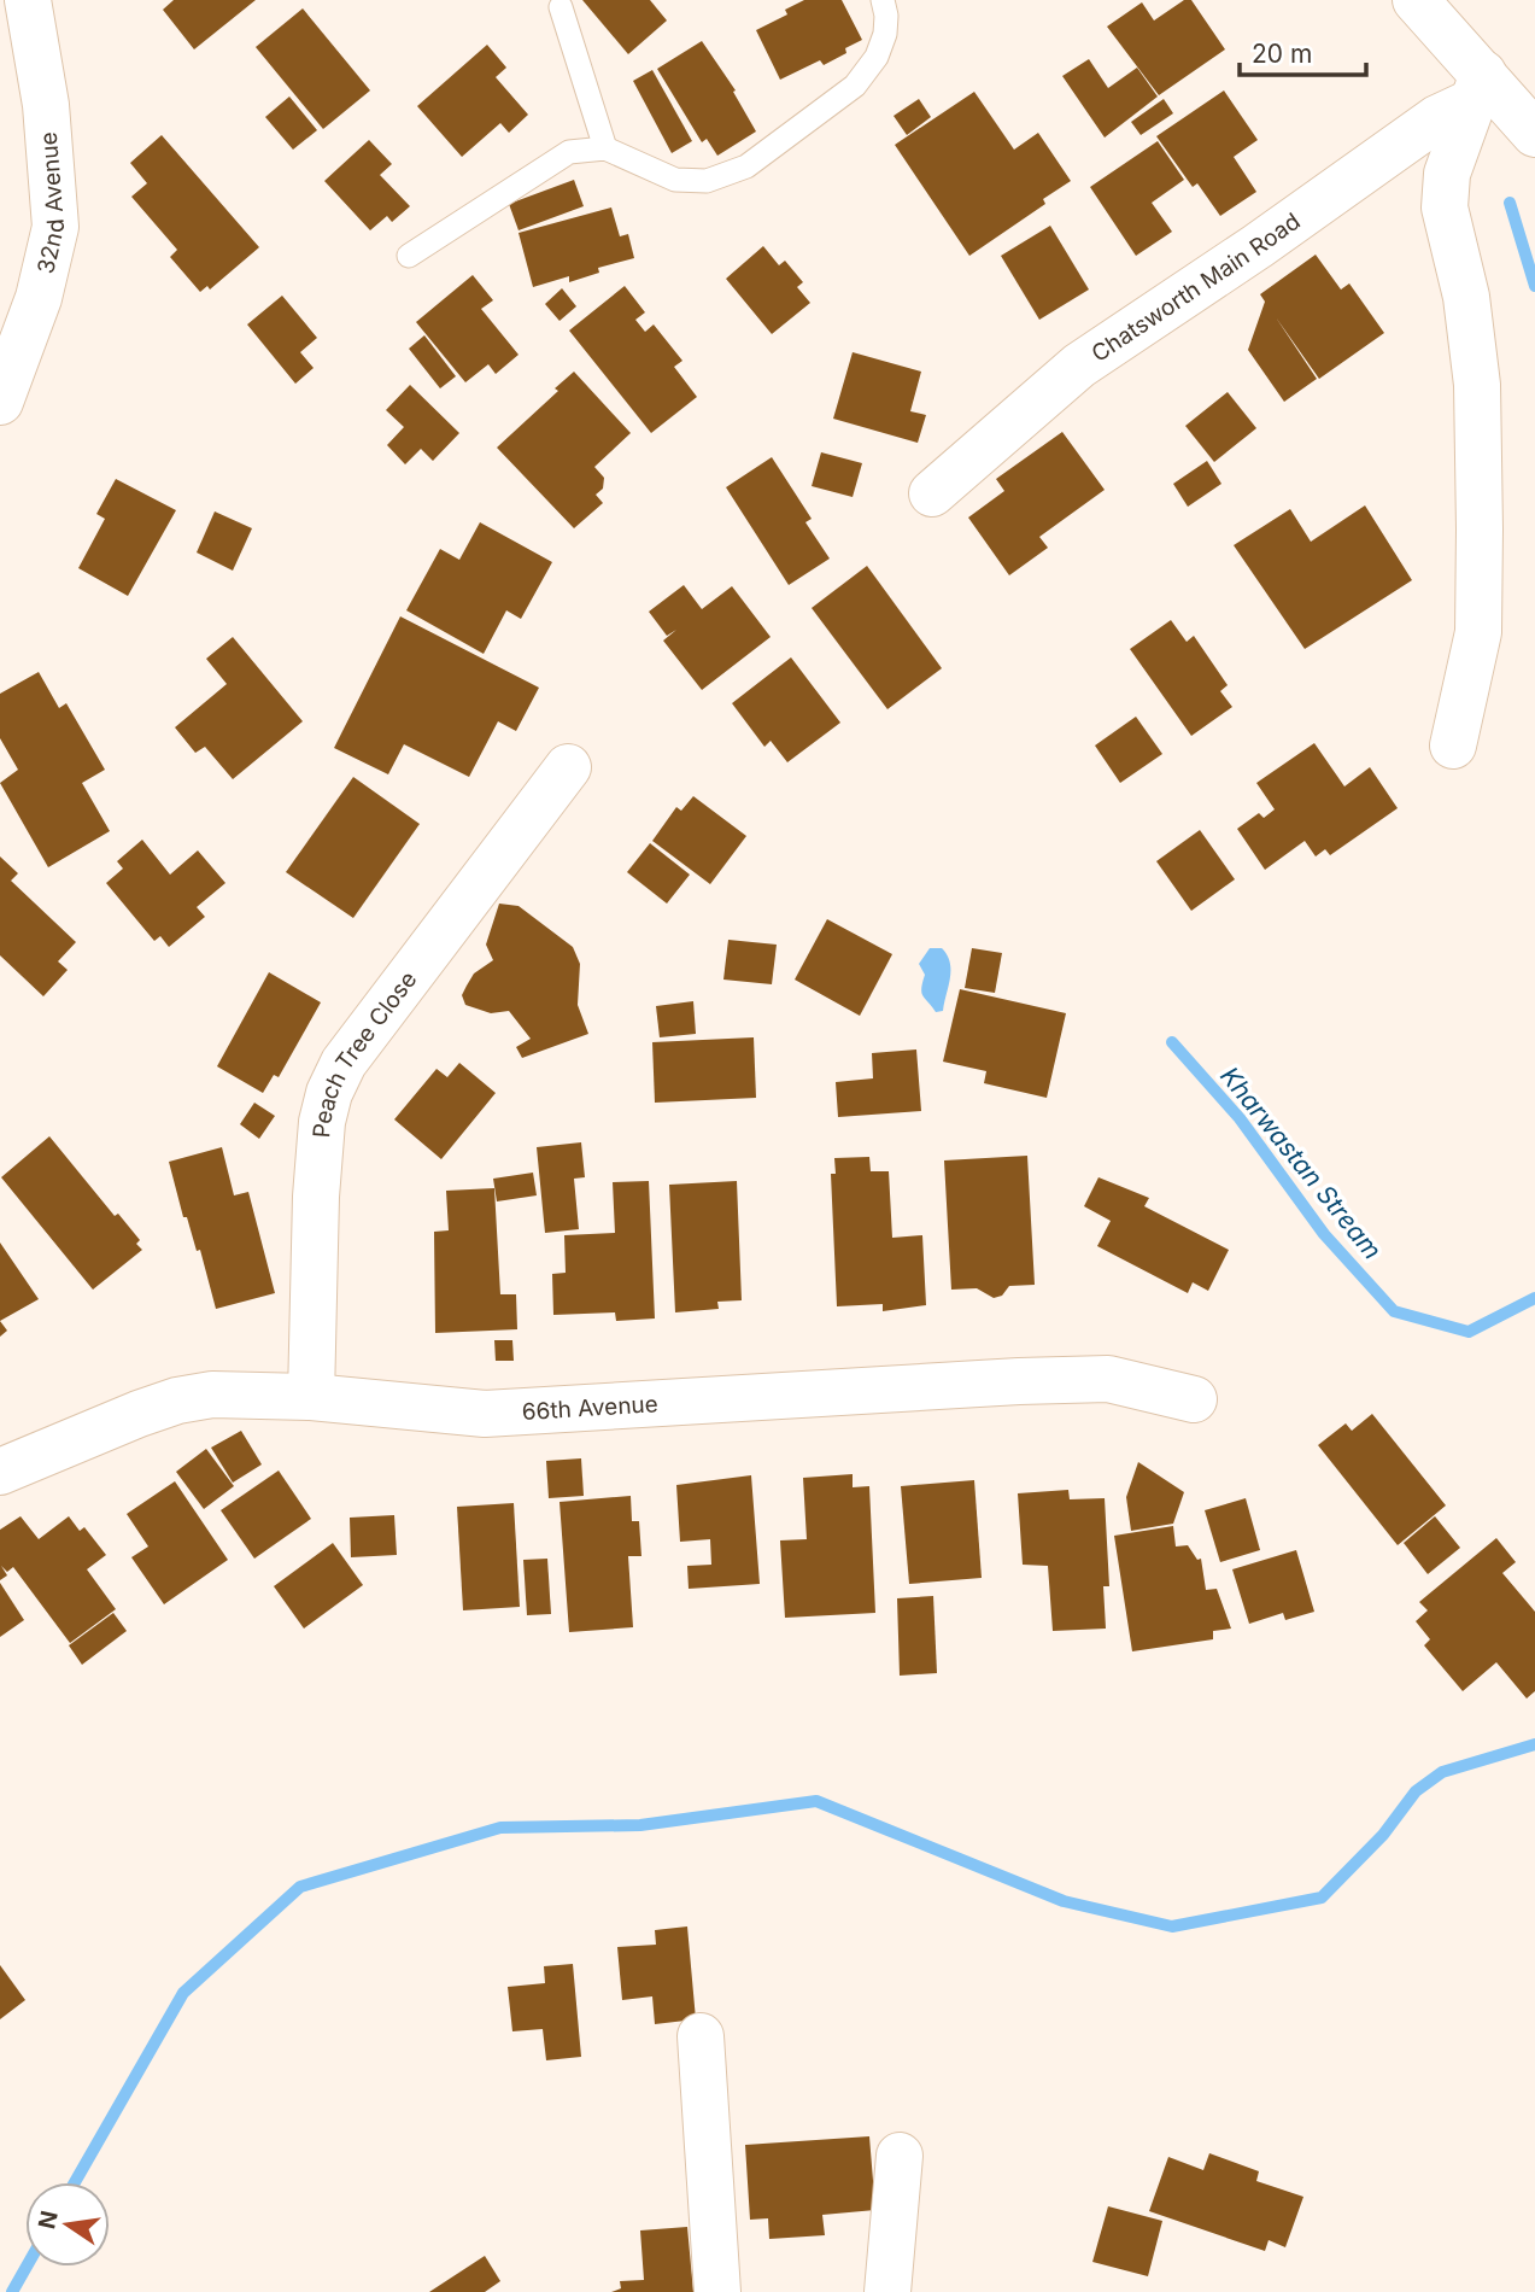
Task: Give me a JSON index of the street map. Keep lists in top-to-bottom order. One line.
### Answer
{"streets":{"street":["32nd Avenue","Chatsworth Main Road","Peach Tree Close","66th Avenue"]},"crossings":[["Peach Tree Close","66th Avenue"]],"water":["Kharwastan Stream"],"scale_bar":"20 m","north":"left"}
